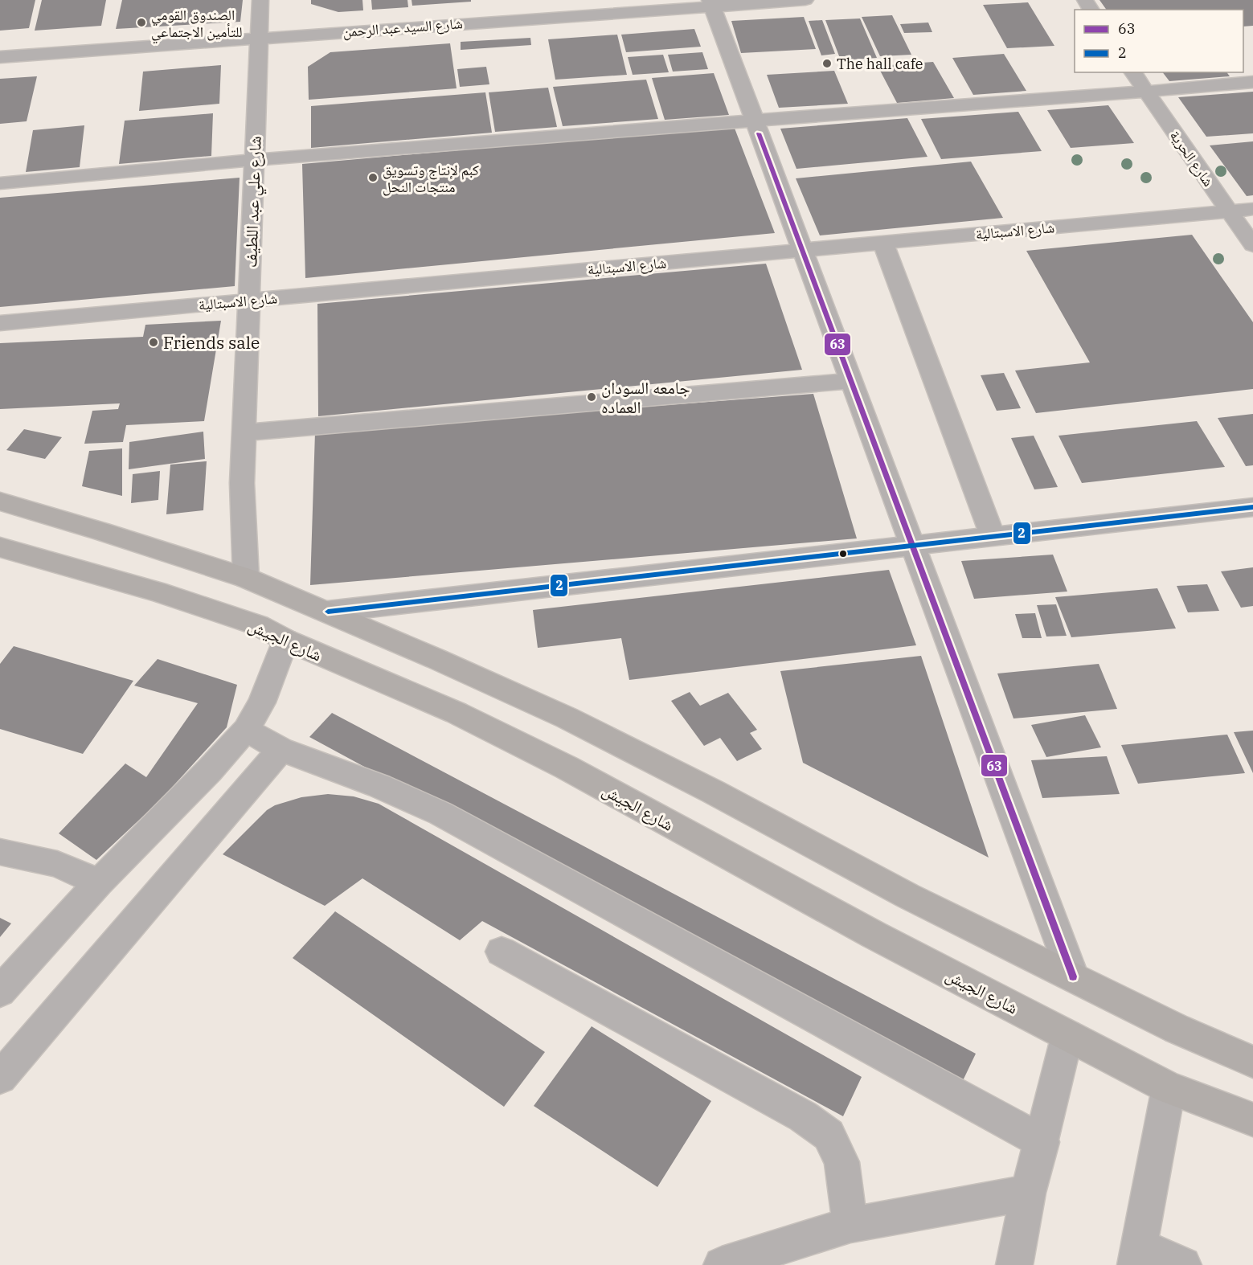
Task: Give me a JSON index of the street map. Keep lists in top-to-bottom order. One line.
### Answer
{"streets":{"highway":["شارع الجيش"],"street":["شارع السيد عبد الرحمن","شارع الحرية","شارع علي عبد اللطيف","شارع الاسبتالية"]},"crossings":[["شارع السيد عبد الرحمن","شارع علي عبد اللطيف"],["شارع الحرية","شارع الاسبتالية"],["شارع علي عبد اللطيف","شارع الاسبتالية"]],"places":["الصندوق القومي للتأمين الاجتماعي","The hall cafe","كبم لإنتاج وتسويق منتجات النحل","Friends sale","جامعه السودان العماده"],"lines":["transit line 63","transit line 2"],"legend":["63","2"]}
